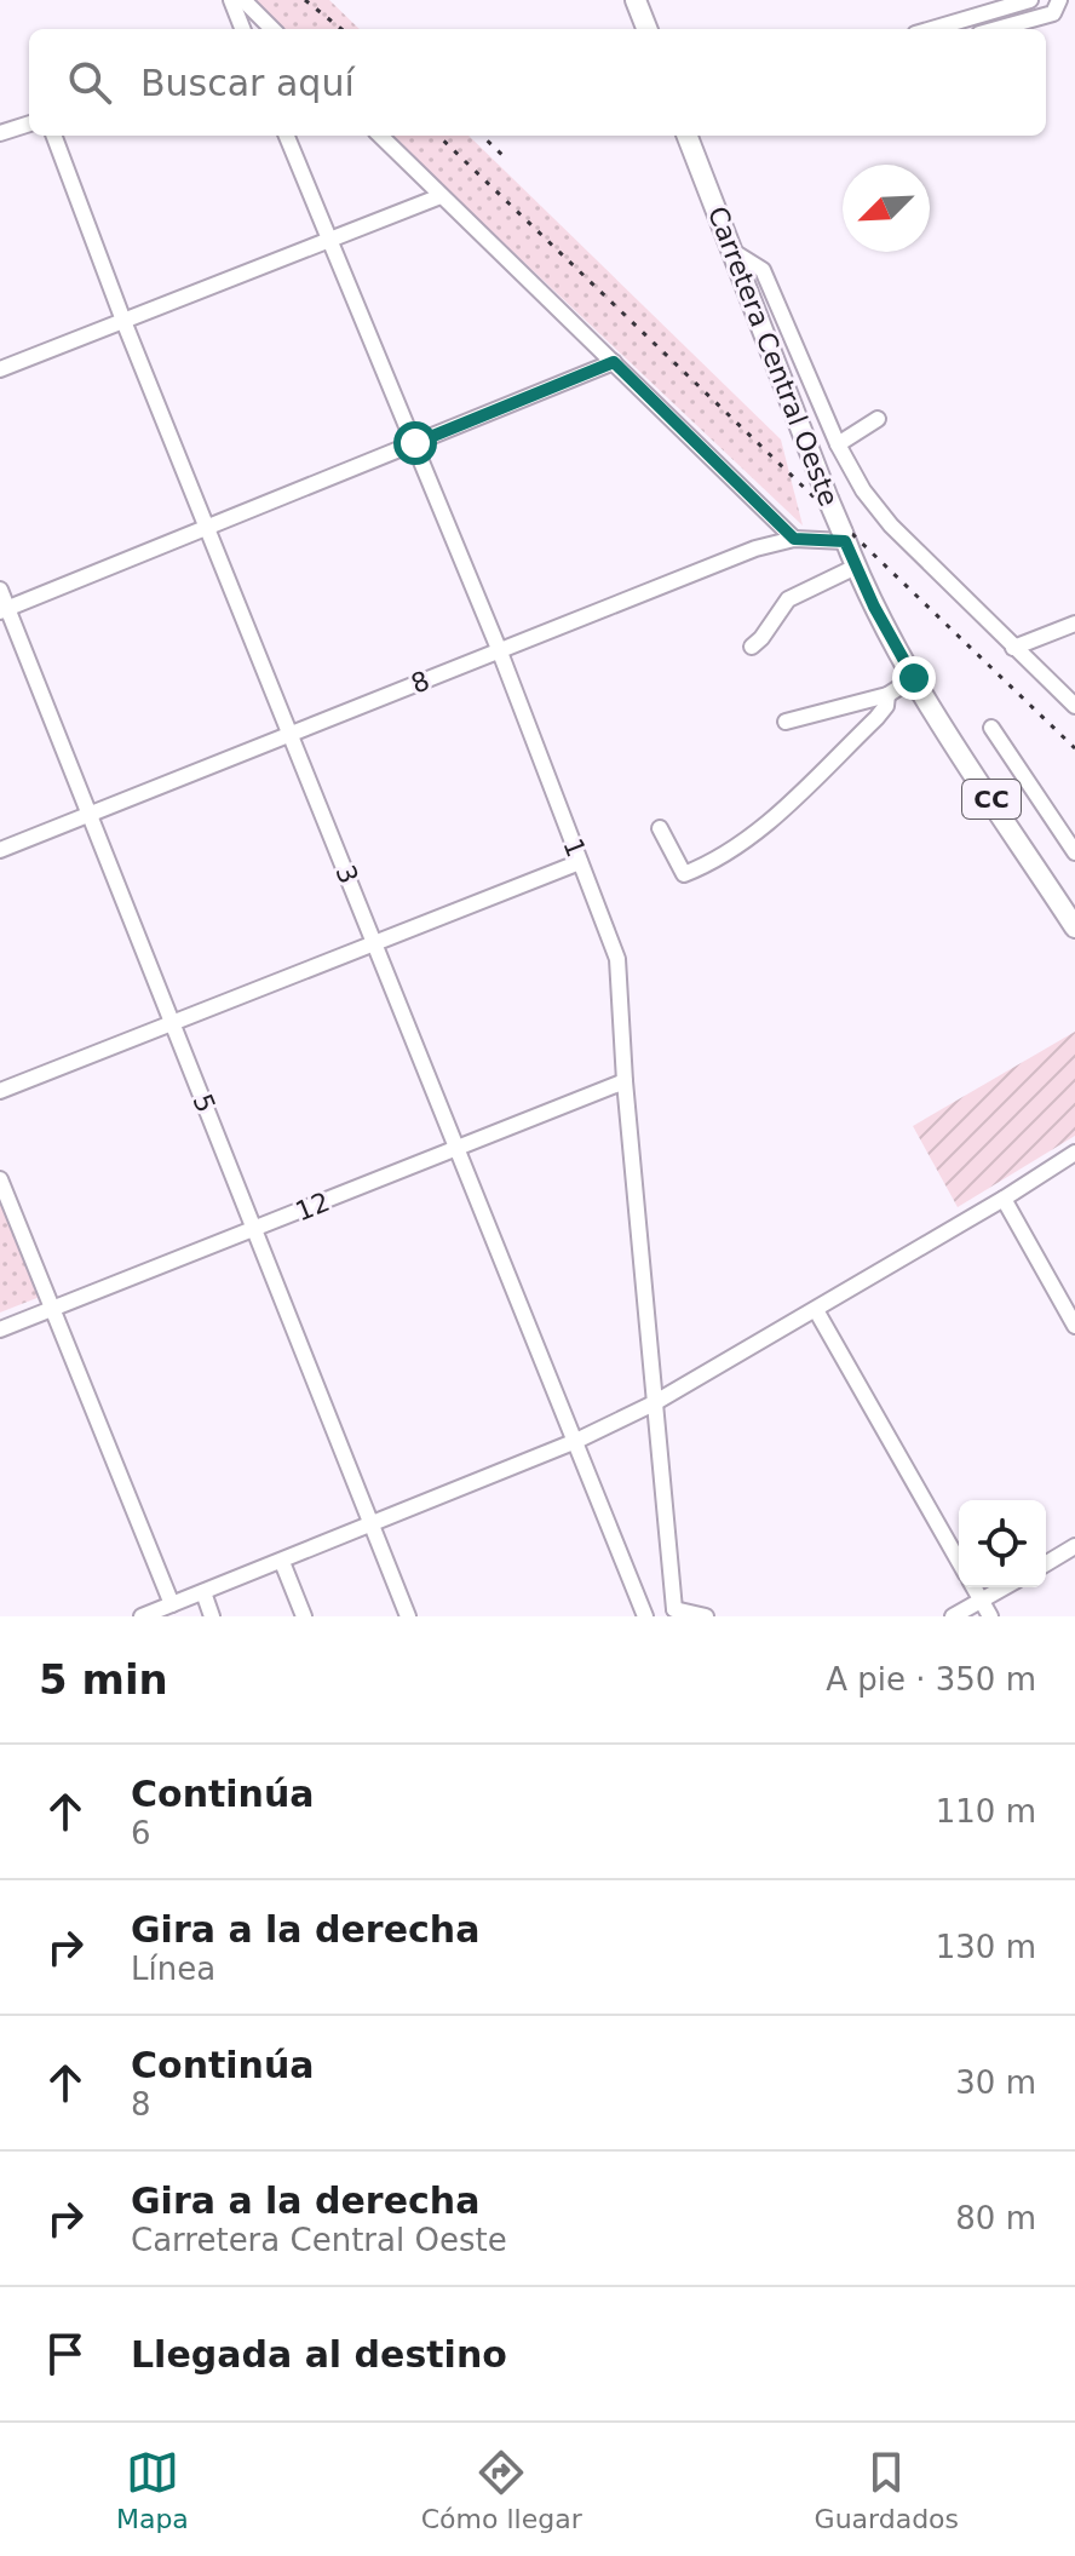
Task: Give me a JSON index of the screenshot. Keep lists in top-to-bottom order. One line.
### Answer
{"streets":{"main road":["Carretera Central Oeste","CC"],"street":["8","1","3","5","12"]},"crossings":[["Carretera Central Oeste","8"],["8","1"],["8","3"],["8","5"],["1","12"],["3","12"],["5","12"]],"north":"bottom left","page":{"search":"Buscar aquí","heading":["5 min","A pie · 350 m"],"list":[["Continúa","6","110 m"],["Gira a la derecha","Línea","130 m"],["Continúa","8","30 m"],["Gira a la derecha","Carretera Central Oeste","80 m"],"Llegada al destino"],"nav":["Mapa","Cómo llegar","Guardados"]}}
